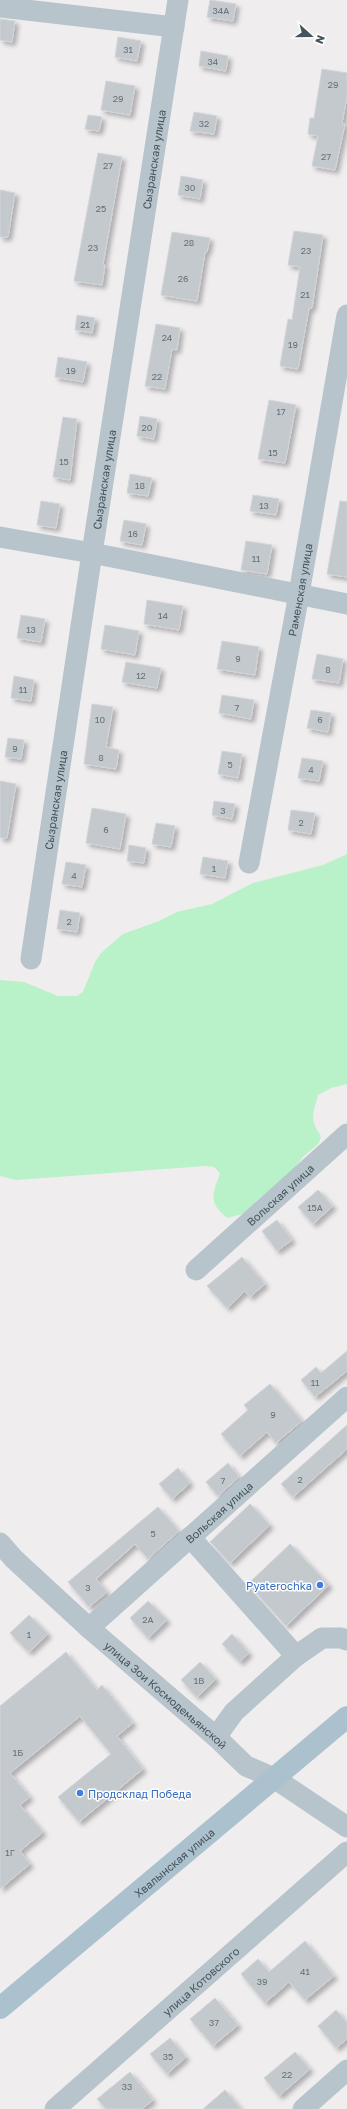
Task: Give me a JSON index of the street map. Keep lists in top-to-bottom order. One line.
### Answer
{"streets":{"main road":["Хвалынская улица"],"street":["Сызранская улица","Раменская улица","Вольская улица","улица Зои Космодемьянской","улица Котовского"]},"crossings":[["Вольская улица","улица Зои Космодемьянской"],["улица Зои Космодемьянской","Хвалынская улица"]],"places":["Pyaterochka","Продсклад Победа"],"house_numbers":["34А","31","34","29","29","32","27","27","30","25","28","23","23","26","21","21","24","19","19","22","17","20","15","15","18","13","16","11","14","13","9","8","12","11","7","10","6","9","8","5","4","3","2","6","1","4","2","15А","11","9","2","7","5","3","2А","1","1В","1Б","1Г","41","39","37","35","22","33"],"north":"right"}
